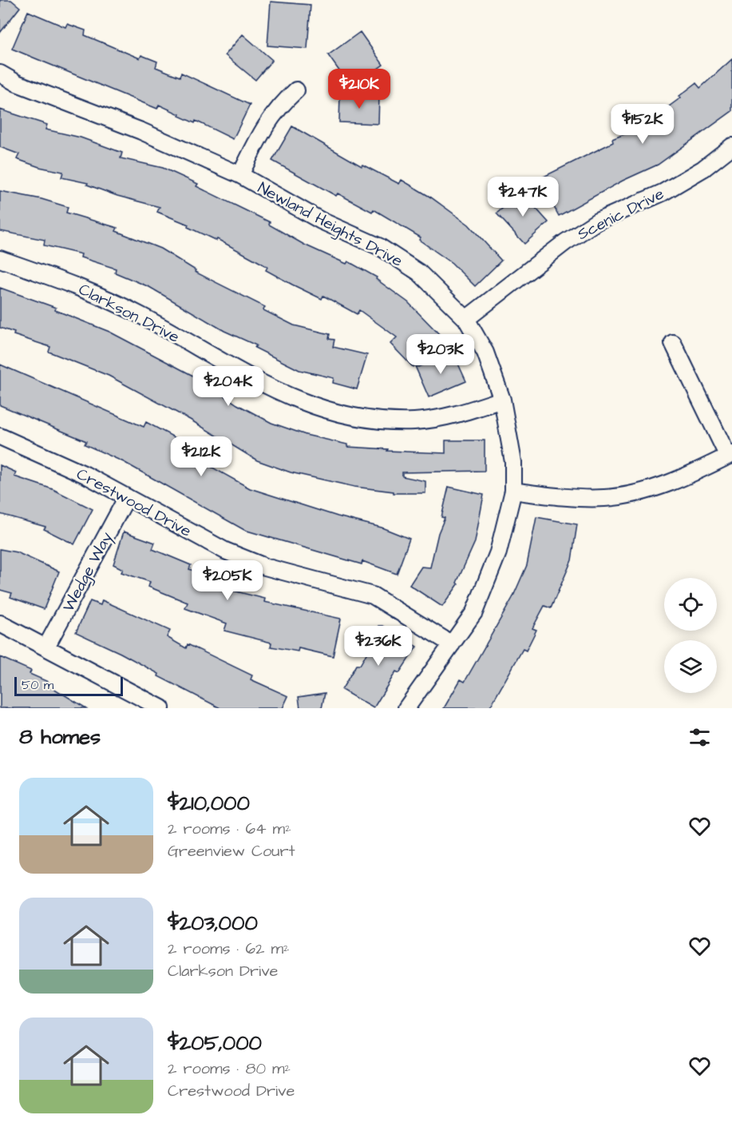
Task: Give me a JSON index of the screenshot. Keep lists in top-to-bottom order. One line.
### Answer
{"streets":{"street":["Scenic Drive","Newland Heights Drive","Clarkson Drive","Crestwood Drive","Wedge Way"]},"crossings":[["Scenic Drive","Newland Heights Drive"],["Newland Heights Drive","Clarkson Drive"],["Newland Heights Drive","Crestwood Drive"],["Crestwood Drive","Wedge Way"]],"scale_bar":"50 m","page":{"price":["$210K","$152K","$247K","$203K","$204K","$212K","$205K","$236K"],"scale":"50 m","heading":"8 homes","list":[{"name":"$210,000","note":"2 rooms · 64 m² · Greenview Court"},{"name":"$203,000","note":"2 rooms · 62 m² · Clarkson Drive"},{"name":"$205,000","note":"2 rooms · 80 m² · Crestwood Drive"}]}}
